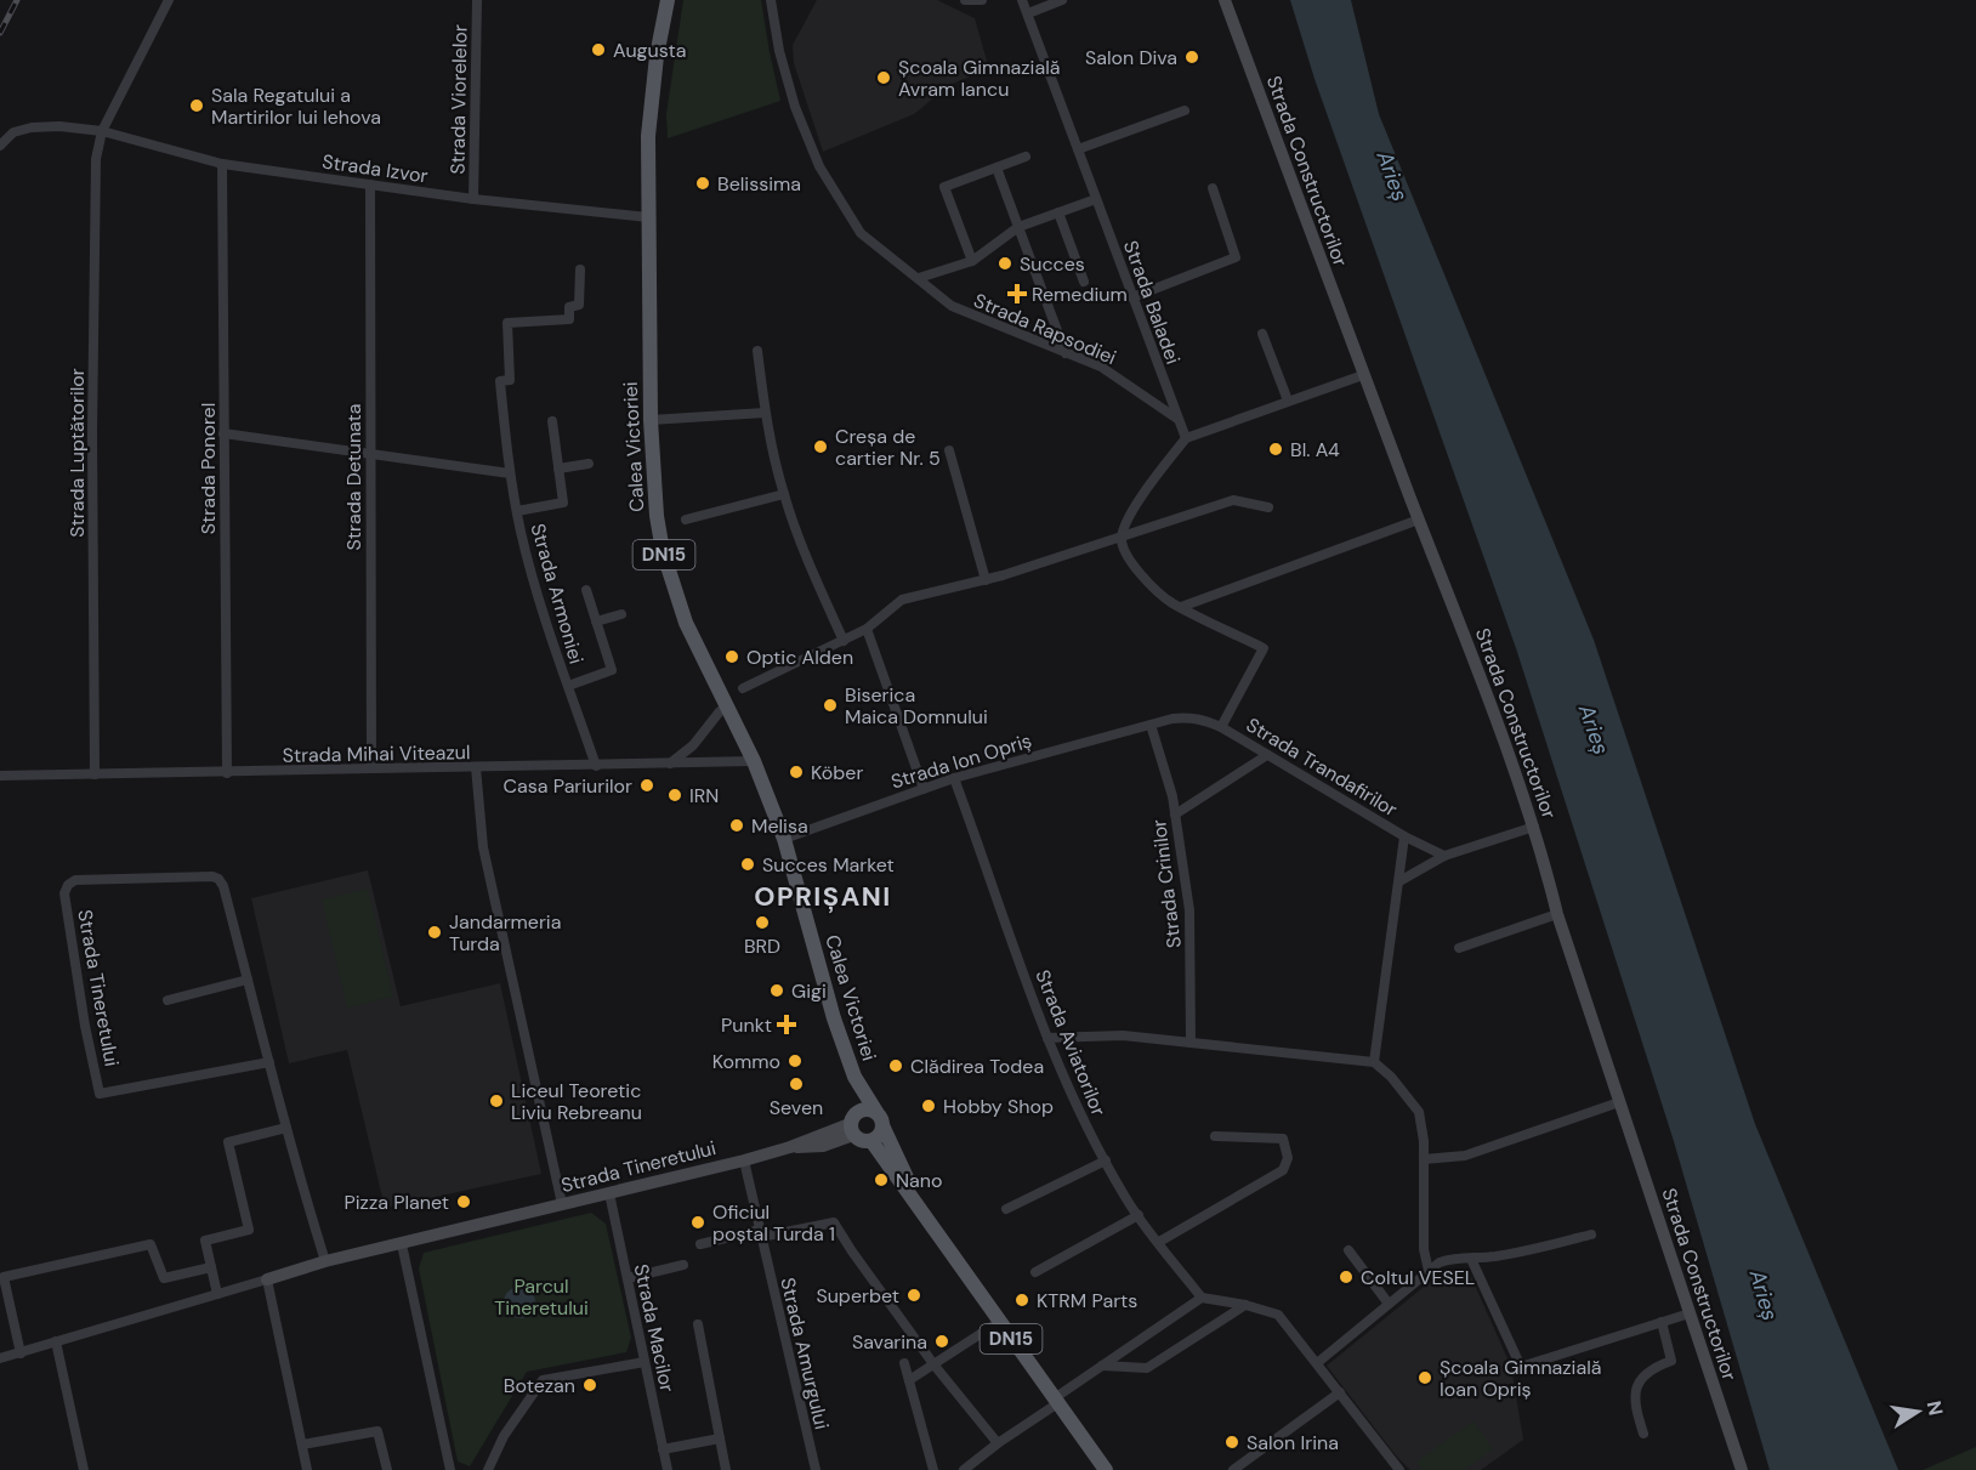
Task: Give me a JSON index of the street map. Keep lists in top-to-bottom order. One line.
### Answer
{"streets":{"main road":["Calea Victoriei","DN15"],"street":["Strada Viorelelor","Strada Izvor","Strada Constructorilor","Strada Baladei","Strada Rapsodiei","Strada Luptătorilor","Strada Ponorel","Strada Detunata","Strada Armoniei","Strada Mihai Viteazul","Strada Ion Opriș","Strada Trandafirilor","Strada Crinilor","Strada Tineretului","Strada Aviatorilor","Strada Macilor","Strada Amurgului"]},"crossings":[["Strada Viorelelor","Strada Izvor"],["Strada Izvor","Calea Victoriei"],["Strada Izvor","Strada Luptătorilor"],["Strada Izvor","Strada Ponorel"],["Strada Izvor","Strada Detunata"],["Strada Baladei","Strada Rapsodiei"],["Calea Victoriei","Strada Mihai Viteazul"],["Calea Victoriei","Strada Ion Opriș"],["Calea Victoriei","Strada Tineretului"],["Strada Luptătorilor","Strada Mihai Viteazul"],["Strada Ponorel","Strada Mihai Viteazul"],["Strada Detunata","Strada Mihai Viteazul"],["Strada Armoniei","Strada Mihai Viteazul"],["Strada Ion Opriș","Strada Trandafirilor"],["Strada Ion Opriș","Strada Crinilor"],["Strada Ion Opriș","Strada Aviatorilor"],["Strada Trandafirilor","Strada Crinilor"],["Strada Tineretului","Strada Macilor"],["Strada Tineretului","Strada Amurgului"]],"districts":["OPRIȘANI"],"water":["Arieș"],"parks":["Parcul Tineretului"],"places":{"other":["Augusta","Salon Diva","Școala Gimnazială Avram Iancu","Sala Regatului a Martirilor lui Iehova","Belissima","Succes","Creșa de cartier Nr. 5","Bl. A4","Optic Alden","Biserica Maica Domnului","Köber","Casa Pariurilor","IRN","Melisa","Succes Market","BRD","Jandarmeria Turda","Gigi","Kommo","Clădirea Todea","Seven","Liceul Teoretic Liviu Rebreanu","Hobby Shop","Nano","Pizza Planet","Oficiul poștal Turda 1","Coltul VESEL","Superbet","KTRM Parts","Savarina","Școala Gimnazială Ioan Opriș","Botezan","Salon Irina"],"health":["Remedium","Punkt"]},"north":"right"}
